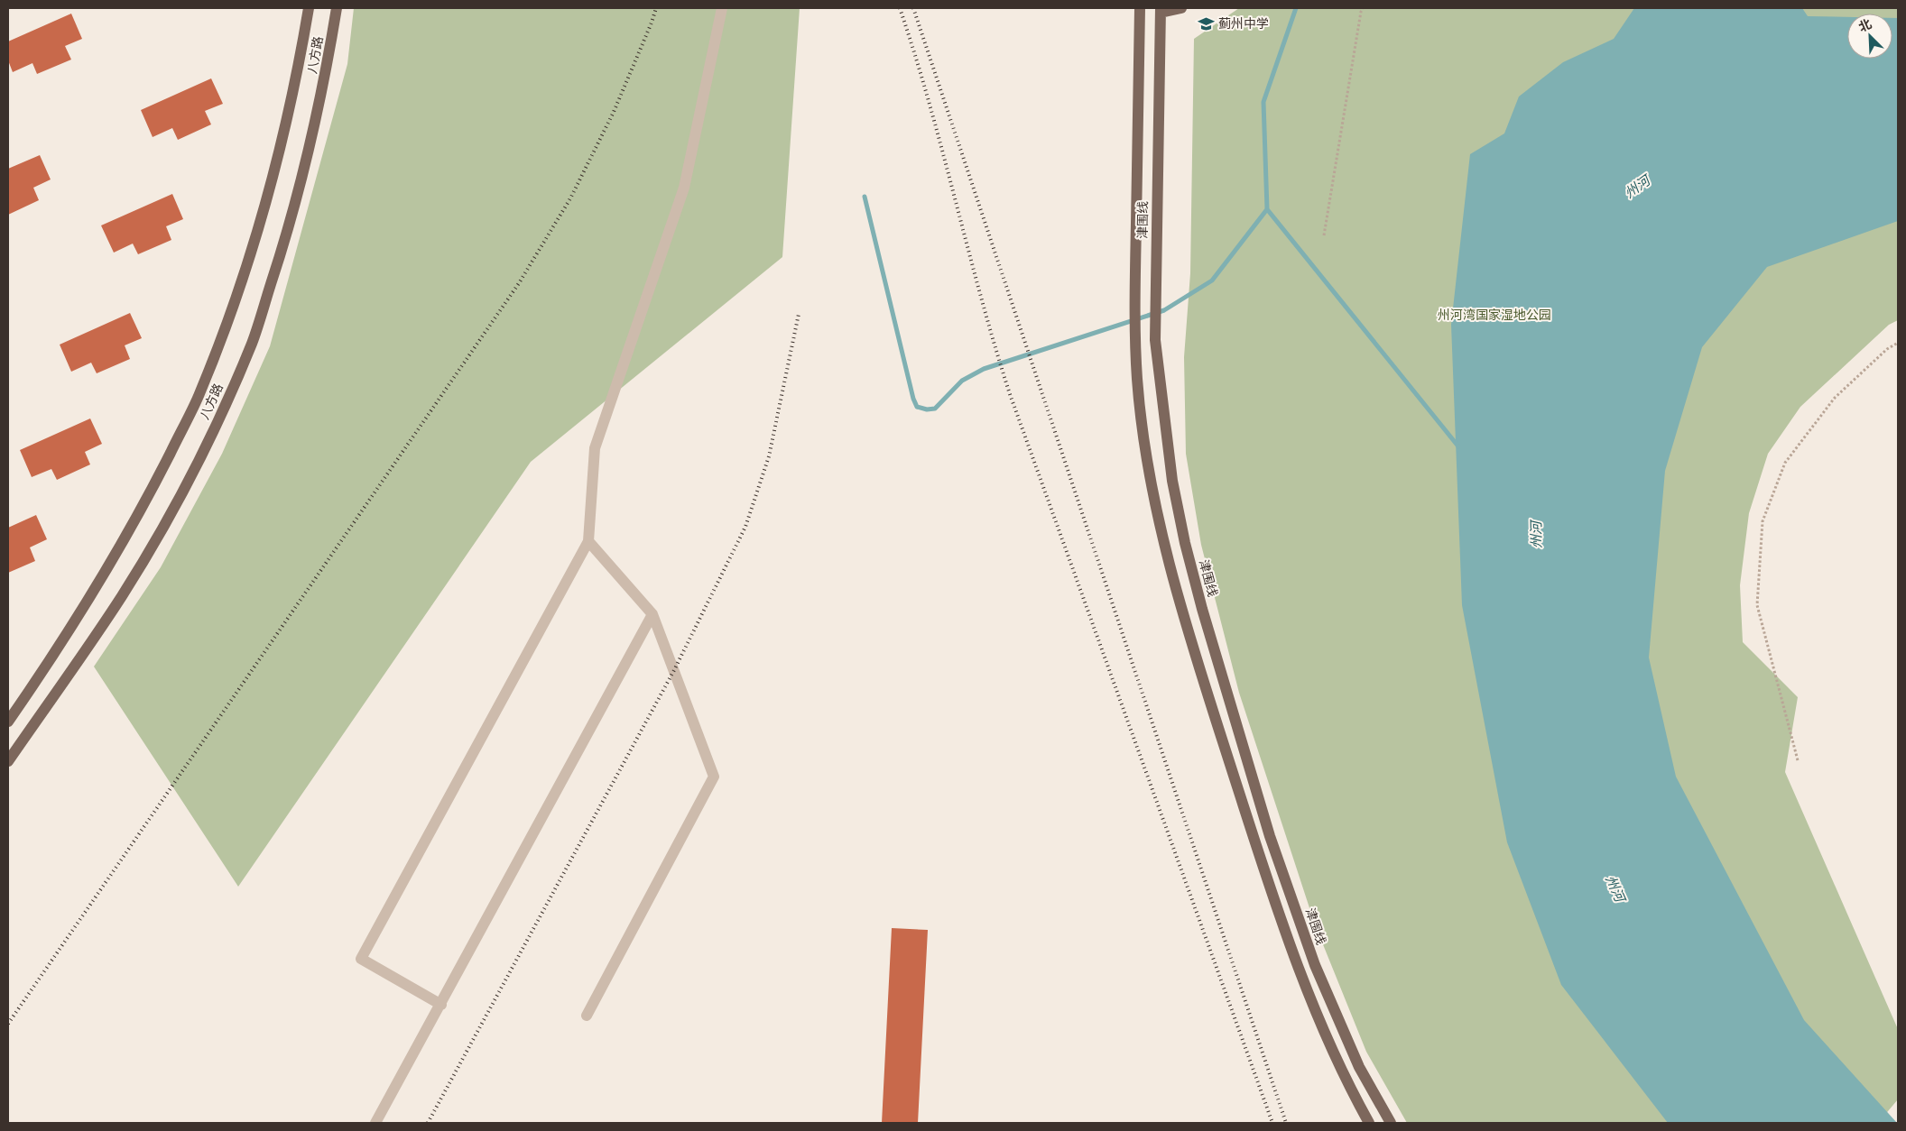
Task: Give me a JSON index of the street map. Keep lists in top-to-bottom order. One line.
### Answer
{"streets":{"main road":["八方路","津围线"]},"water":["州河"],"parks":["州河湾国家湿地公园"],"places":{"school or university":["蓟州中学"]},"north":"top left"}
